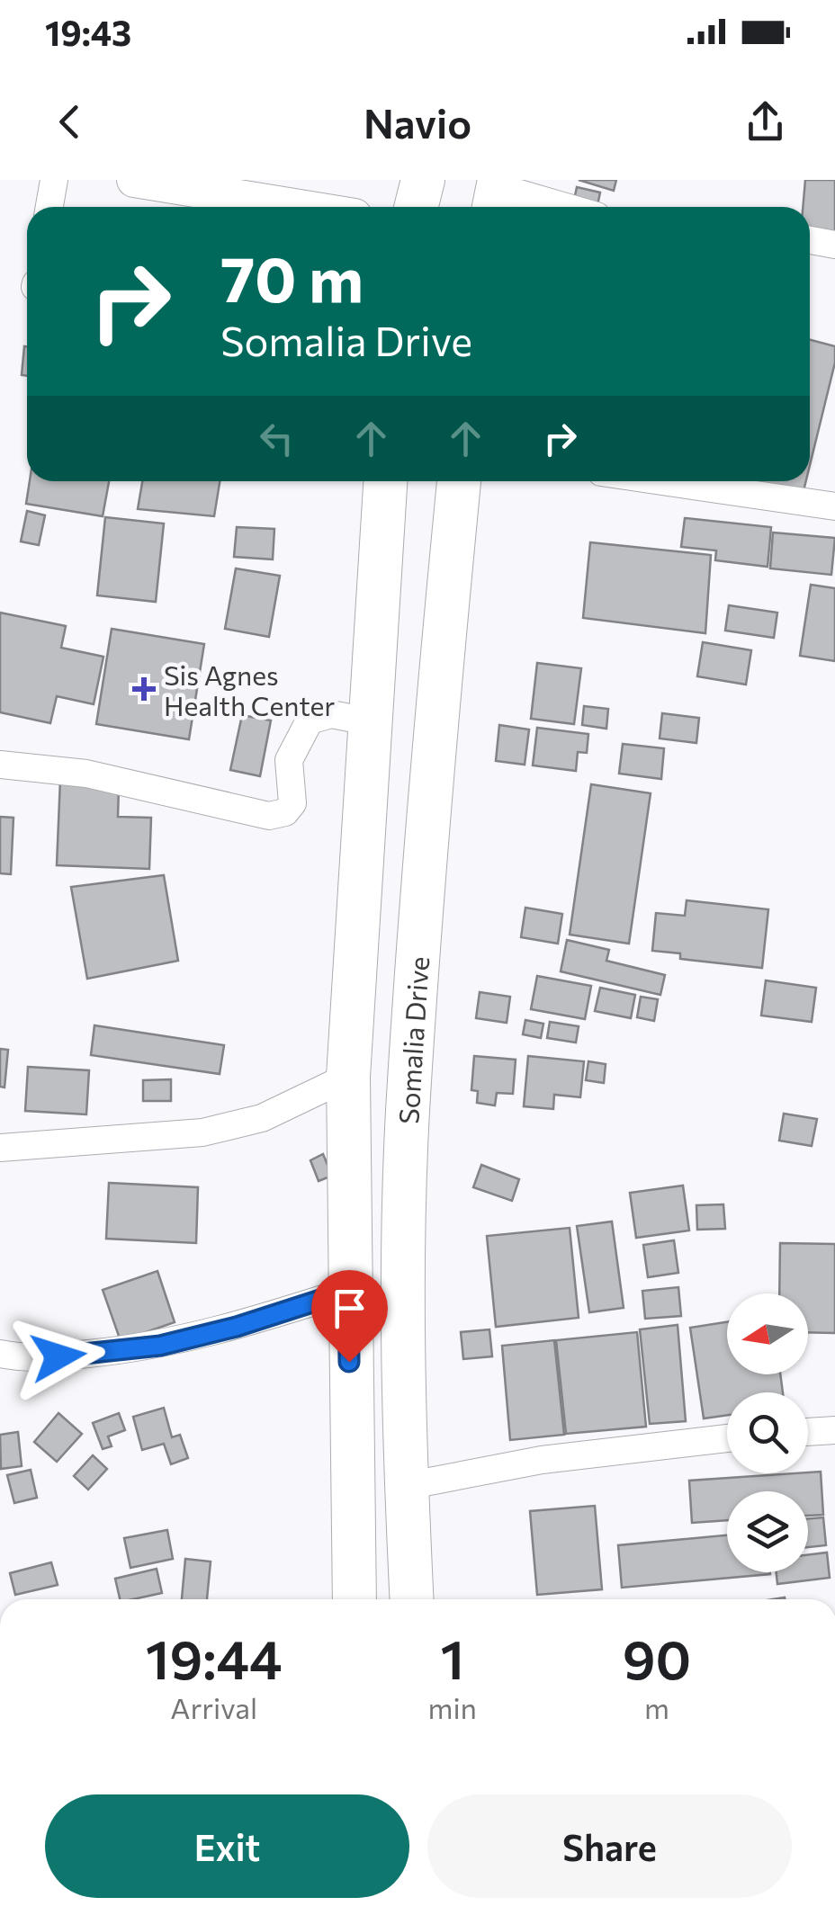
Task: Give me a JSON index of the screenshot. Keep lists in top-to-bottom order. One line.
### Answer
{"streets":{"main road":["Somalia Drive"]},"places":{"health":["Sis Agnes Health Center"]},"north":"left","page":{"status":"19:43","header":"Navio","turn":["70 m","Somalia Drive"],"eta":["19:44","Arrival","1","min","90","m"],"buttons":["Exit","Share"]}}
